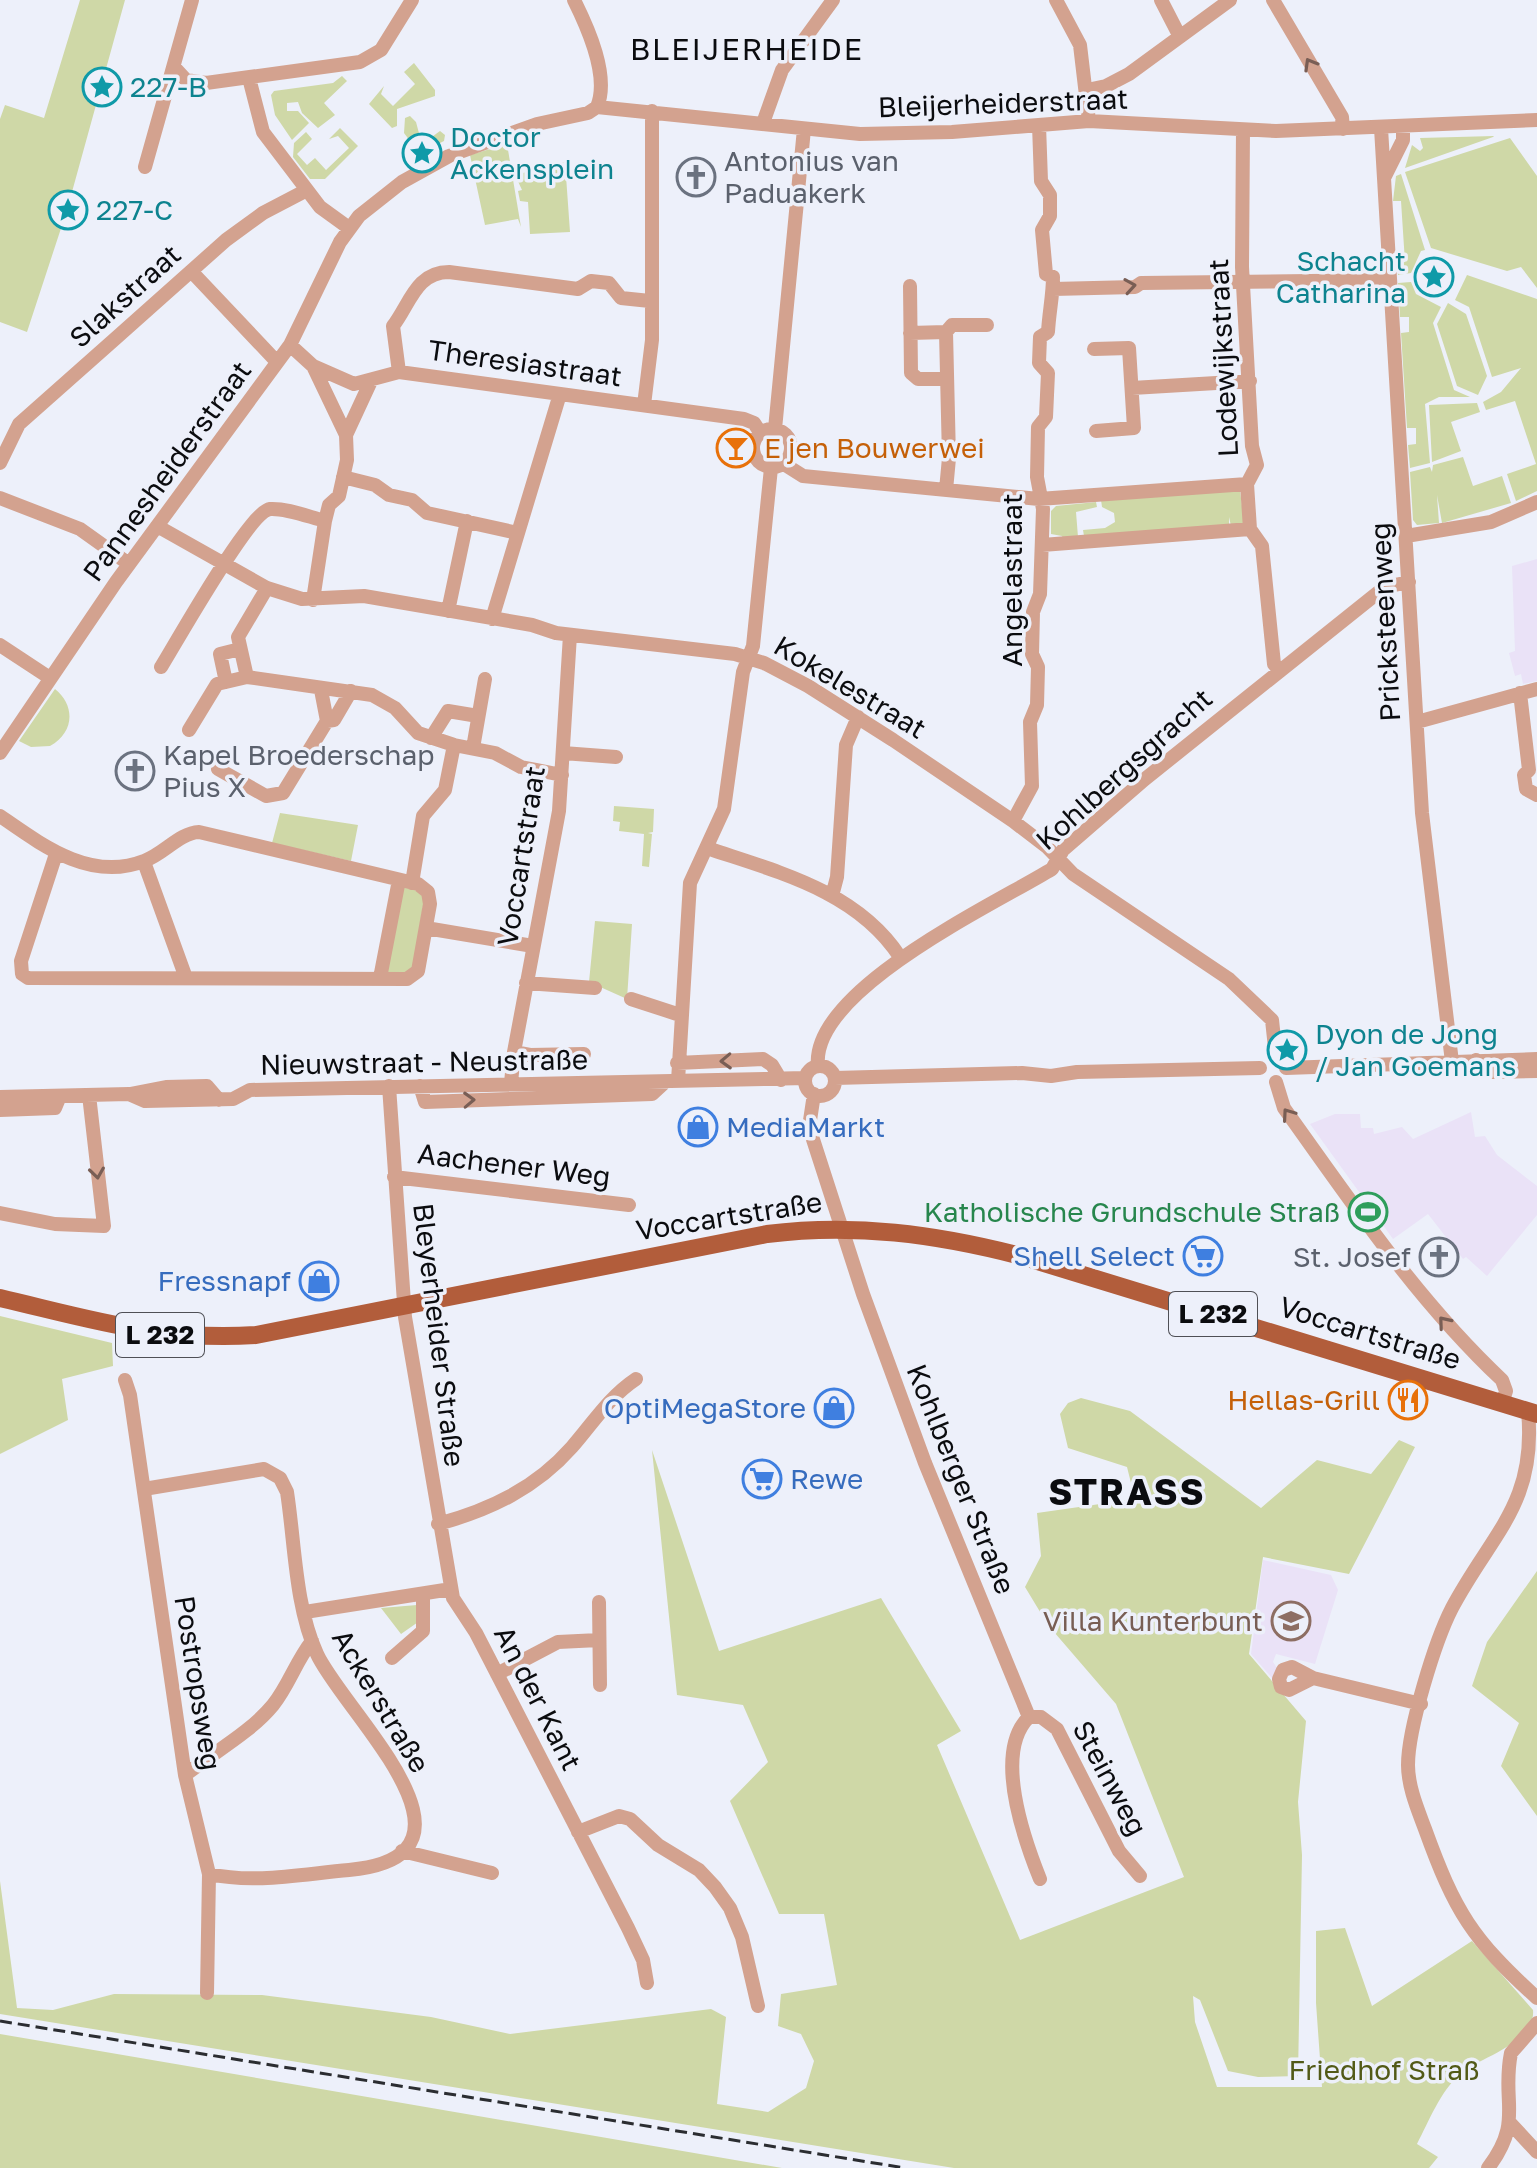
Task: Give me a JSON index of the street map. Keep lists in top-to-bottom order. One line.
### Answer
{"streets":{"main road":["Voccartstraße","L 232"],"street":["Bleijerheiderstraat","Slakstraat","Lodewijkstraat","Theresiastraat","Pannesheiderstraat","Angelastraat","Pricksteenweg","Kokelestraat","Kohlbergsgracht","Voccartstraat","Nieuwstraat - Neustraße","Aachener Weg","Bleyerheider Straße","Kohlberger Straße","Postropsweg","An der Kant","Ackerstraße","Steinweg"]},"crossings":[["Bleijerheiderstraat","Lodewijkstraat"],["Bleijerheiderstraat","Pannesheiderstraat"],["Bleijerheiderstraat","Angelastraat"],["Bleijerheiderstraat","Pricksteenweg"],["Lodewijkstraat","Kohlbergsgracht"],["Theresiastraat","Pannesheiderstraat"],["Pannesheiderstraat","Kokelestraat"],["Angelastraat","Kokelestraat"],["Pricksteenweg","Kohlbergsgracht"],["Kokelestraat","Kohlbergsgracht"],["Kokelestraat","Voccartstraat"],["Kohlbergsgracht","Nieuwstraat - Neustraße"],["Kohlbergsgracht","Kohlberger Straße"],["Voccartstraat","Nieuwstraat - Neustraße"],["Nieuwstraat - Neustraße","Bleyerheider Straße"],["Nieuwstraat - Neustraße","Kohlberger Straße"],["Aachener Weg","Bleyerheider Straße"],["Voccartstraße","L 232"],["Voccartstraße","Bleyerheider Straße"],["Voccartstraße","Kohlberger Straße"],["Bleyerheider Straße","An der Kant"],["Kohlberger Straße","Steinweg"],["Postropsweg","Ackerstraße"]],"districts":["BLEIJERHEIDE","STRASS"],"parks":["Friedhof Straß"],"places":{"place":["227-B","Doctor Ackensplein","227-C","Schacht Catharina","Dyon de Jong / Jan Goemans"],"church":["Antonius van Paduakerk","Kapel Broederschap Pius X","St. Josef"],"bar":["E jen Bouwerwei"],"shop":["MediaMarkt","Fressnapf","OptiMegaStore"],"sports":["Katholische Grundschule Straß"],"supermarket":["Shell Select","Rewe"],"restaurant":["Hellas-Grill"],"school or university":["Villa Kunterbunt"]}}
